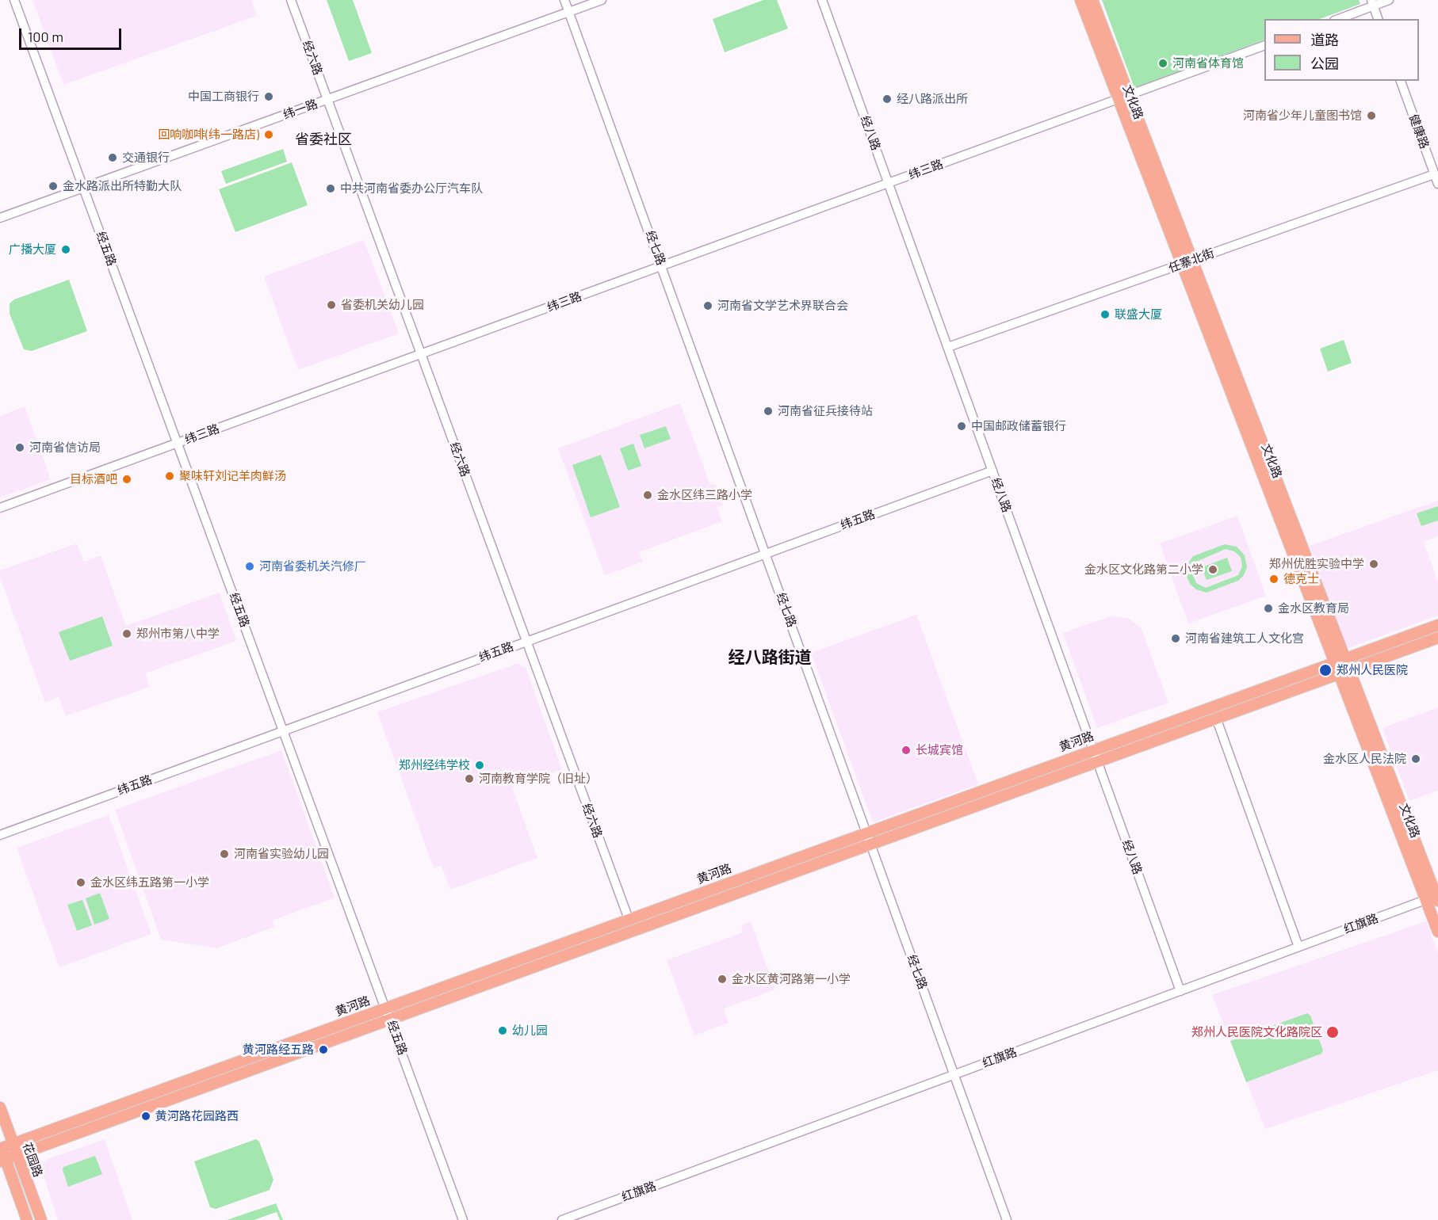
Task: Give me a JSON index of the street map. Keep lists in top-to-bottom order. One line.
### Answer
{"streets":{"main road":["文化路","黄河路","花园路"],"street":["经六路","纬一路","健康路","经八路","纬三路","经七路","经五路","任寨北街","纬五路","红旗路"]},"crossings":[["经六路","纬一路"],["经六路","纬三路"],["经六路","纬五路"],["经六路","黄河路"],["文化路","纬三路"],["文化路","任寨北街"],["文化路","黄河路"],["文化路","红旗路"],["纬一路","经七路"],["纬一路","经五路"],["健康路","任寨北街"],["经八路","纬三路"],["经八路","任寨北街"],["经八路","纬五路"],["经八路","黄河路"],["经八路","红旗路"],["纬三路","经七路"],["纬三路","经五路"],["经七路","纬五路"],["经七路","黄河路"],["经七路","红旗路"],["经五路","纬五路"],["经五路","黄河路"],["黄河路","花园路"]],"districts":["省委社区","经八路街道"],"places":["河南省体育馆","中国工商银行","经八路派出所","河南省少年儿童图书馆","回响咖啡(纬一路店)","交通银行","金水路派出所特勤大队","中共河南省委办公厅汽车队","广播大厦","省委机关幼儿园","河南省文学艺术界联合会","联盛大厦","河南省征兵接待站","中国邮政储蓄银行","河南省信访局","聚味轩刘记羊肉鲜汤","目标酒吧","金水区纬三路小学","郑州优胜实验中学","河南省委机关汽修厂","金水区文化路第二小学","德克士","金水区教育局","郑州市第八中学","河南省建筑工人文化宫","郑州人民医院","长城宾馆","金水区人民法院","郑州经纬学校","河南教育学院（旧址）","河南省实验幼儿园","金水区纬五路第一小学","金水区黄河路第一小学","幼儿园","郑州人民医院文化路院区","黄河路经五路","黄河路花园路西"],"legend":["道路","公园"],"scale_bar":"100 m"}
